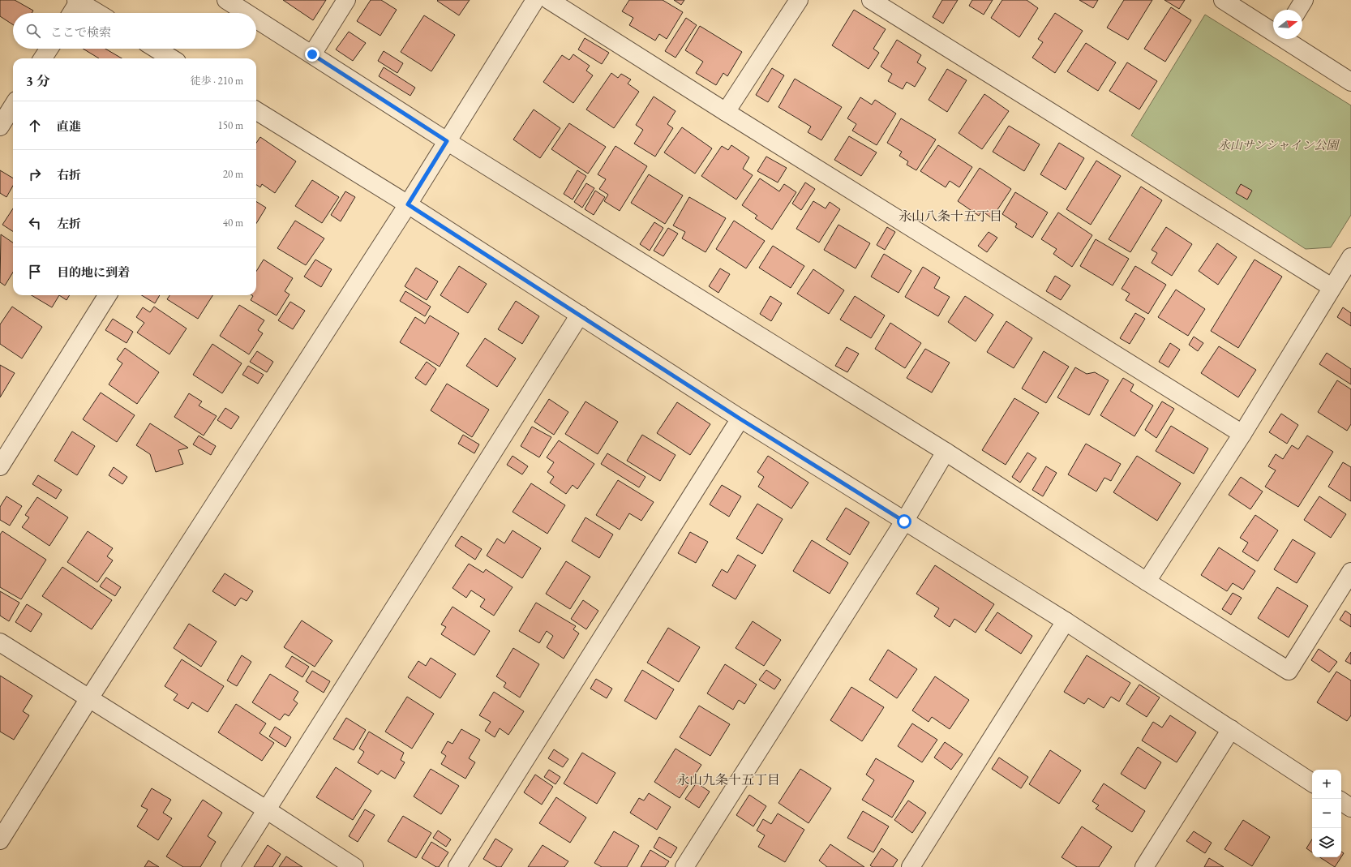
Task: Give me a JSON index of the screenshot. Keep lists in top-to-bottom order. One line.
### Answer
{"districts":["永山八条十五丁目","永山九条十五丁目"],"parks":["永山サンシャイン公園"],"north":"right","page":{"search":"ここで検索","heading":["3 分","徒歩 · 210 m"],"list":[["直進","150 m"],["右折","20 m"],["左折","40 m"],"目的地に到着"],"map_buttons":["+","−"]}}
